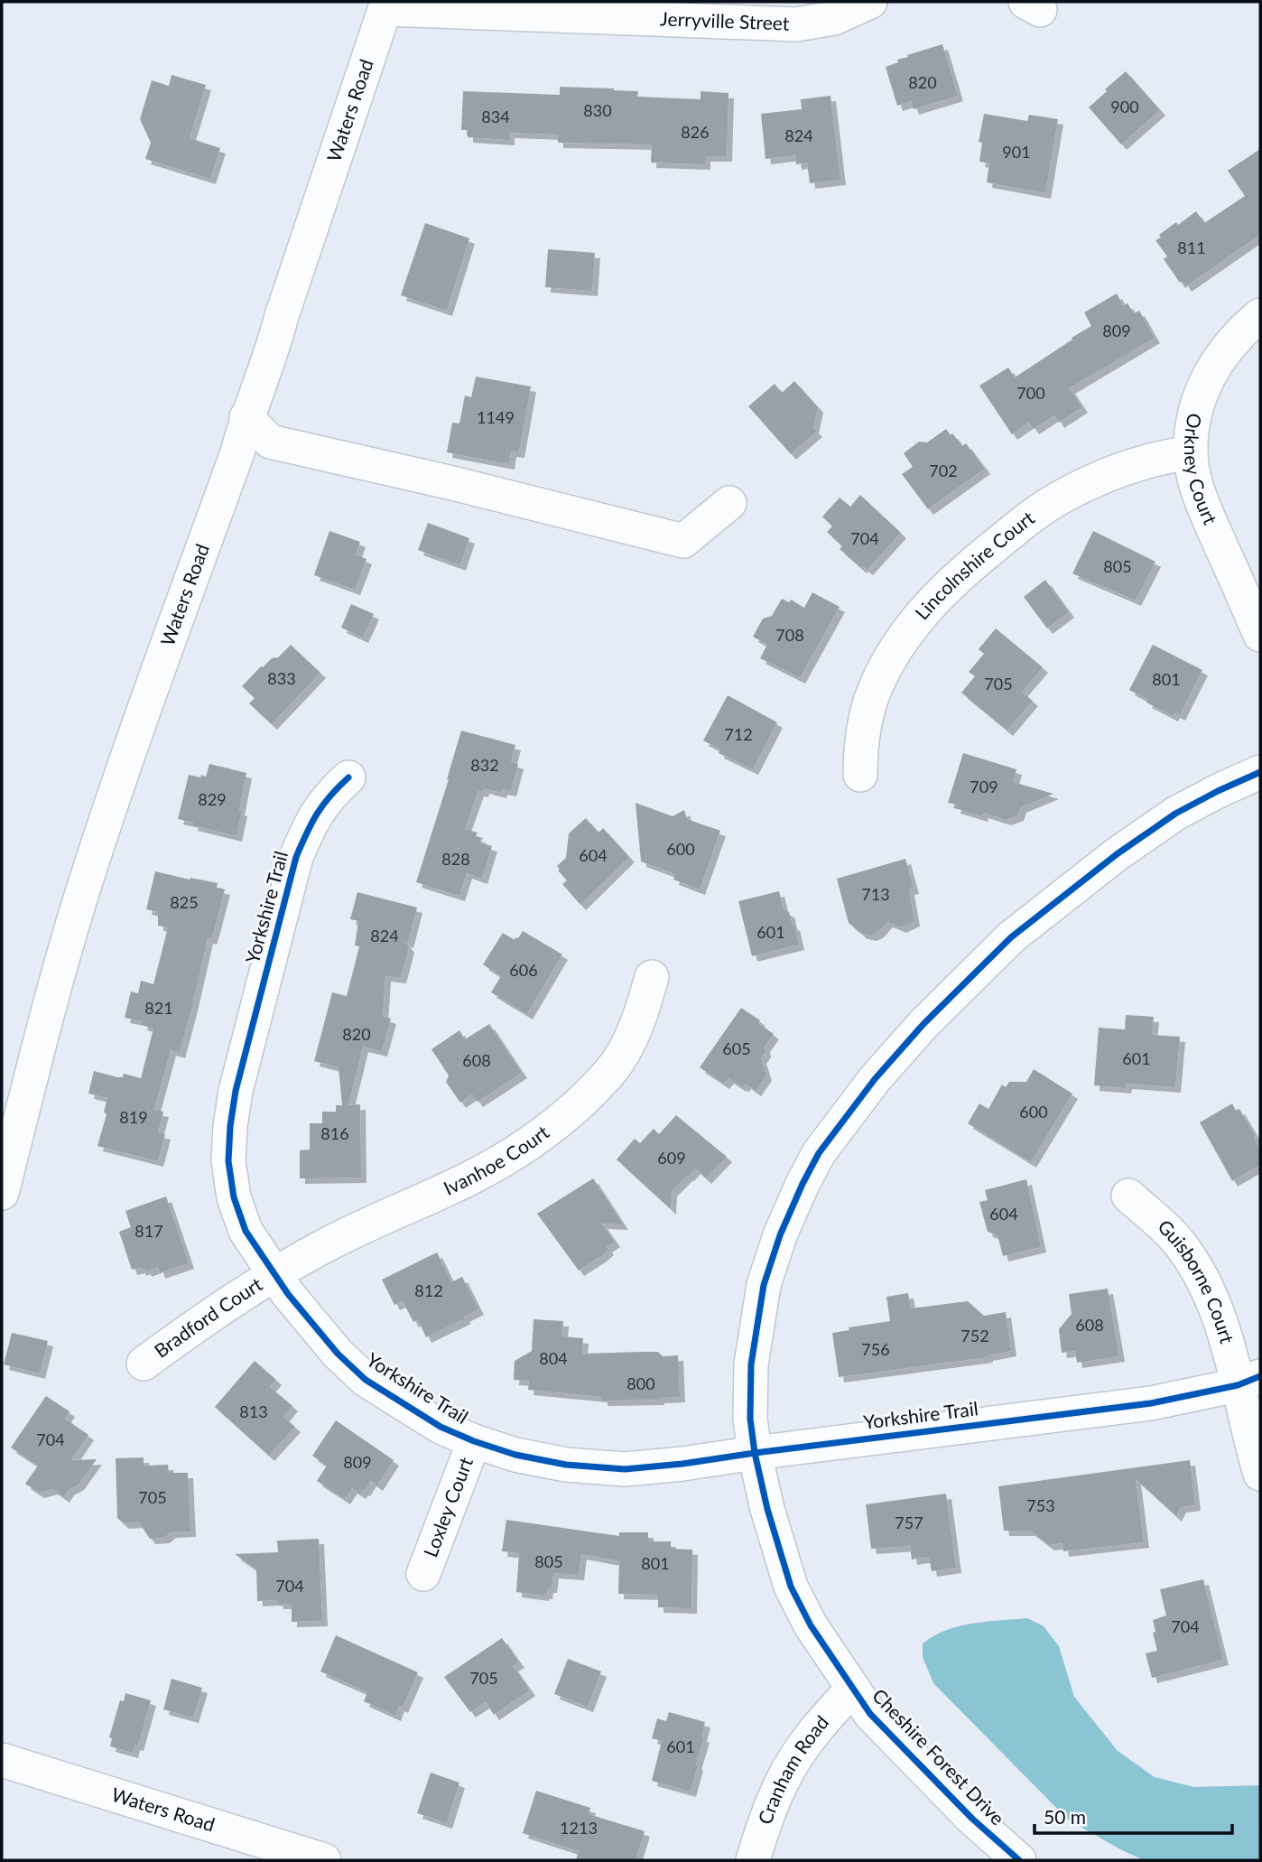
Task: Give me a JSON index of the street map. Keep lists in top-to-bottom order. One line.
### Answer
{"streets":{"street":["Jerryville Street","Waters Road","Orkney Court","Lincolnshire Court","Yorkshire Trail","Ivanhoe Court","Guisborne Court","Bradford Court","Loxley Court","Cheshire Forest Drive","Cranham Road"]},"crossings":[["Jerryville Street","Waters Road"],["Orkney Court","Lincolnshire Court"],["Yorkshire Trail","Ivanhoe Court"],["Yorkshire Trail","Guisborne Court"],["Yorkshire Trail","Bradford Court"],["Yorkshire Trail","Loxley Court"],["Yorkshire Trail","Cheshire Forest Drive"],["Ivanhoe Court","Bradford Court"],["Cheshire Forest Drive","Cranham Road"]],"house_numbers":["820","900","830","834","826","824","901","811","809","700","1149","702","704","805","708","833","801","705","712","832","709","829","600","604","828","713","825","601","824","606","821","820","605","601","608","600","819","816","609","604","817","812","608","752","756","804","800","813","704","809","705","753","757","805","801","704","704","705","601","1213"],"scale_bar":"50 m"}
